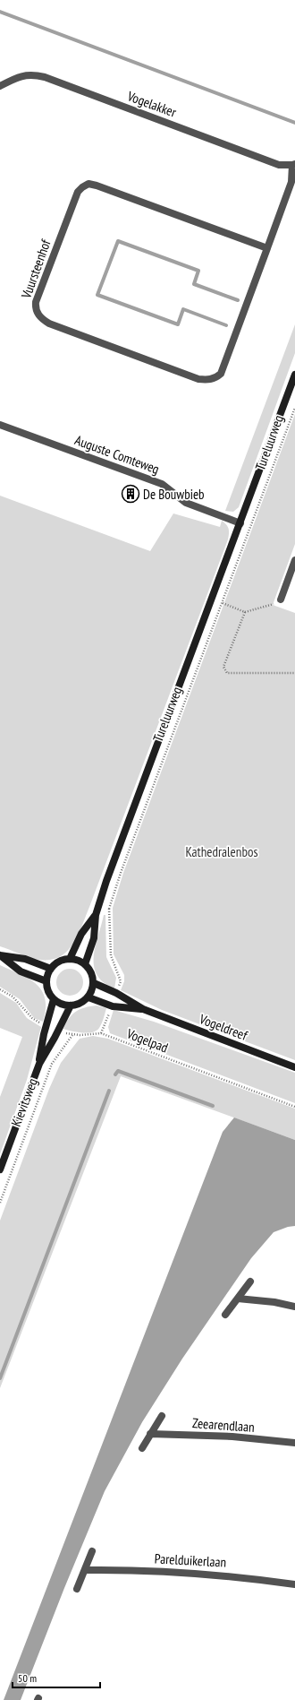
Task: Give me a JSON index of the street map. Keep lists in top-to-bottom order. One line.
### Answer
{"streets":{"street":["Vogelakker","Vuursteenhof","Tureluurweg","Auguste Comteweg","Vogeldreef","Kievitsweg","Zeearendlaan","Parelduikerlaan"],"path":["Vogelpad"]},"crossings":[["Vogelakker","Vuursteenhof"],["Tureluurweg","Auguste Comteweg"],["Tureluurweg","Vogeldreef"],["Tureluurweg","Kievitsweg"],["Vogeldreef","Kievitsweg"],["Vogelpad","Kievitsweg"]],"parks":["Kathedralenbos"],"places":{"building":["De Bouwbieb"]},"scale_bar":"50 m"}
